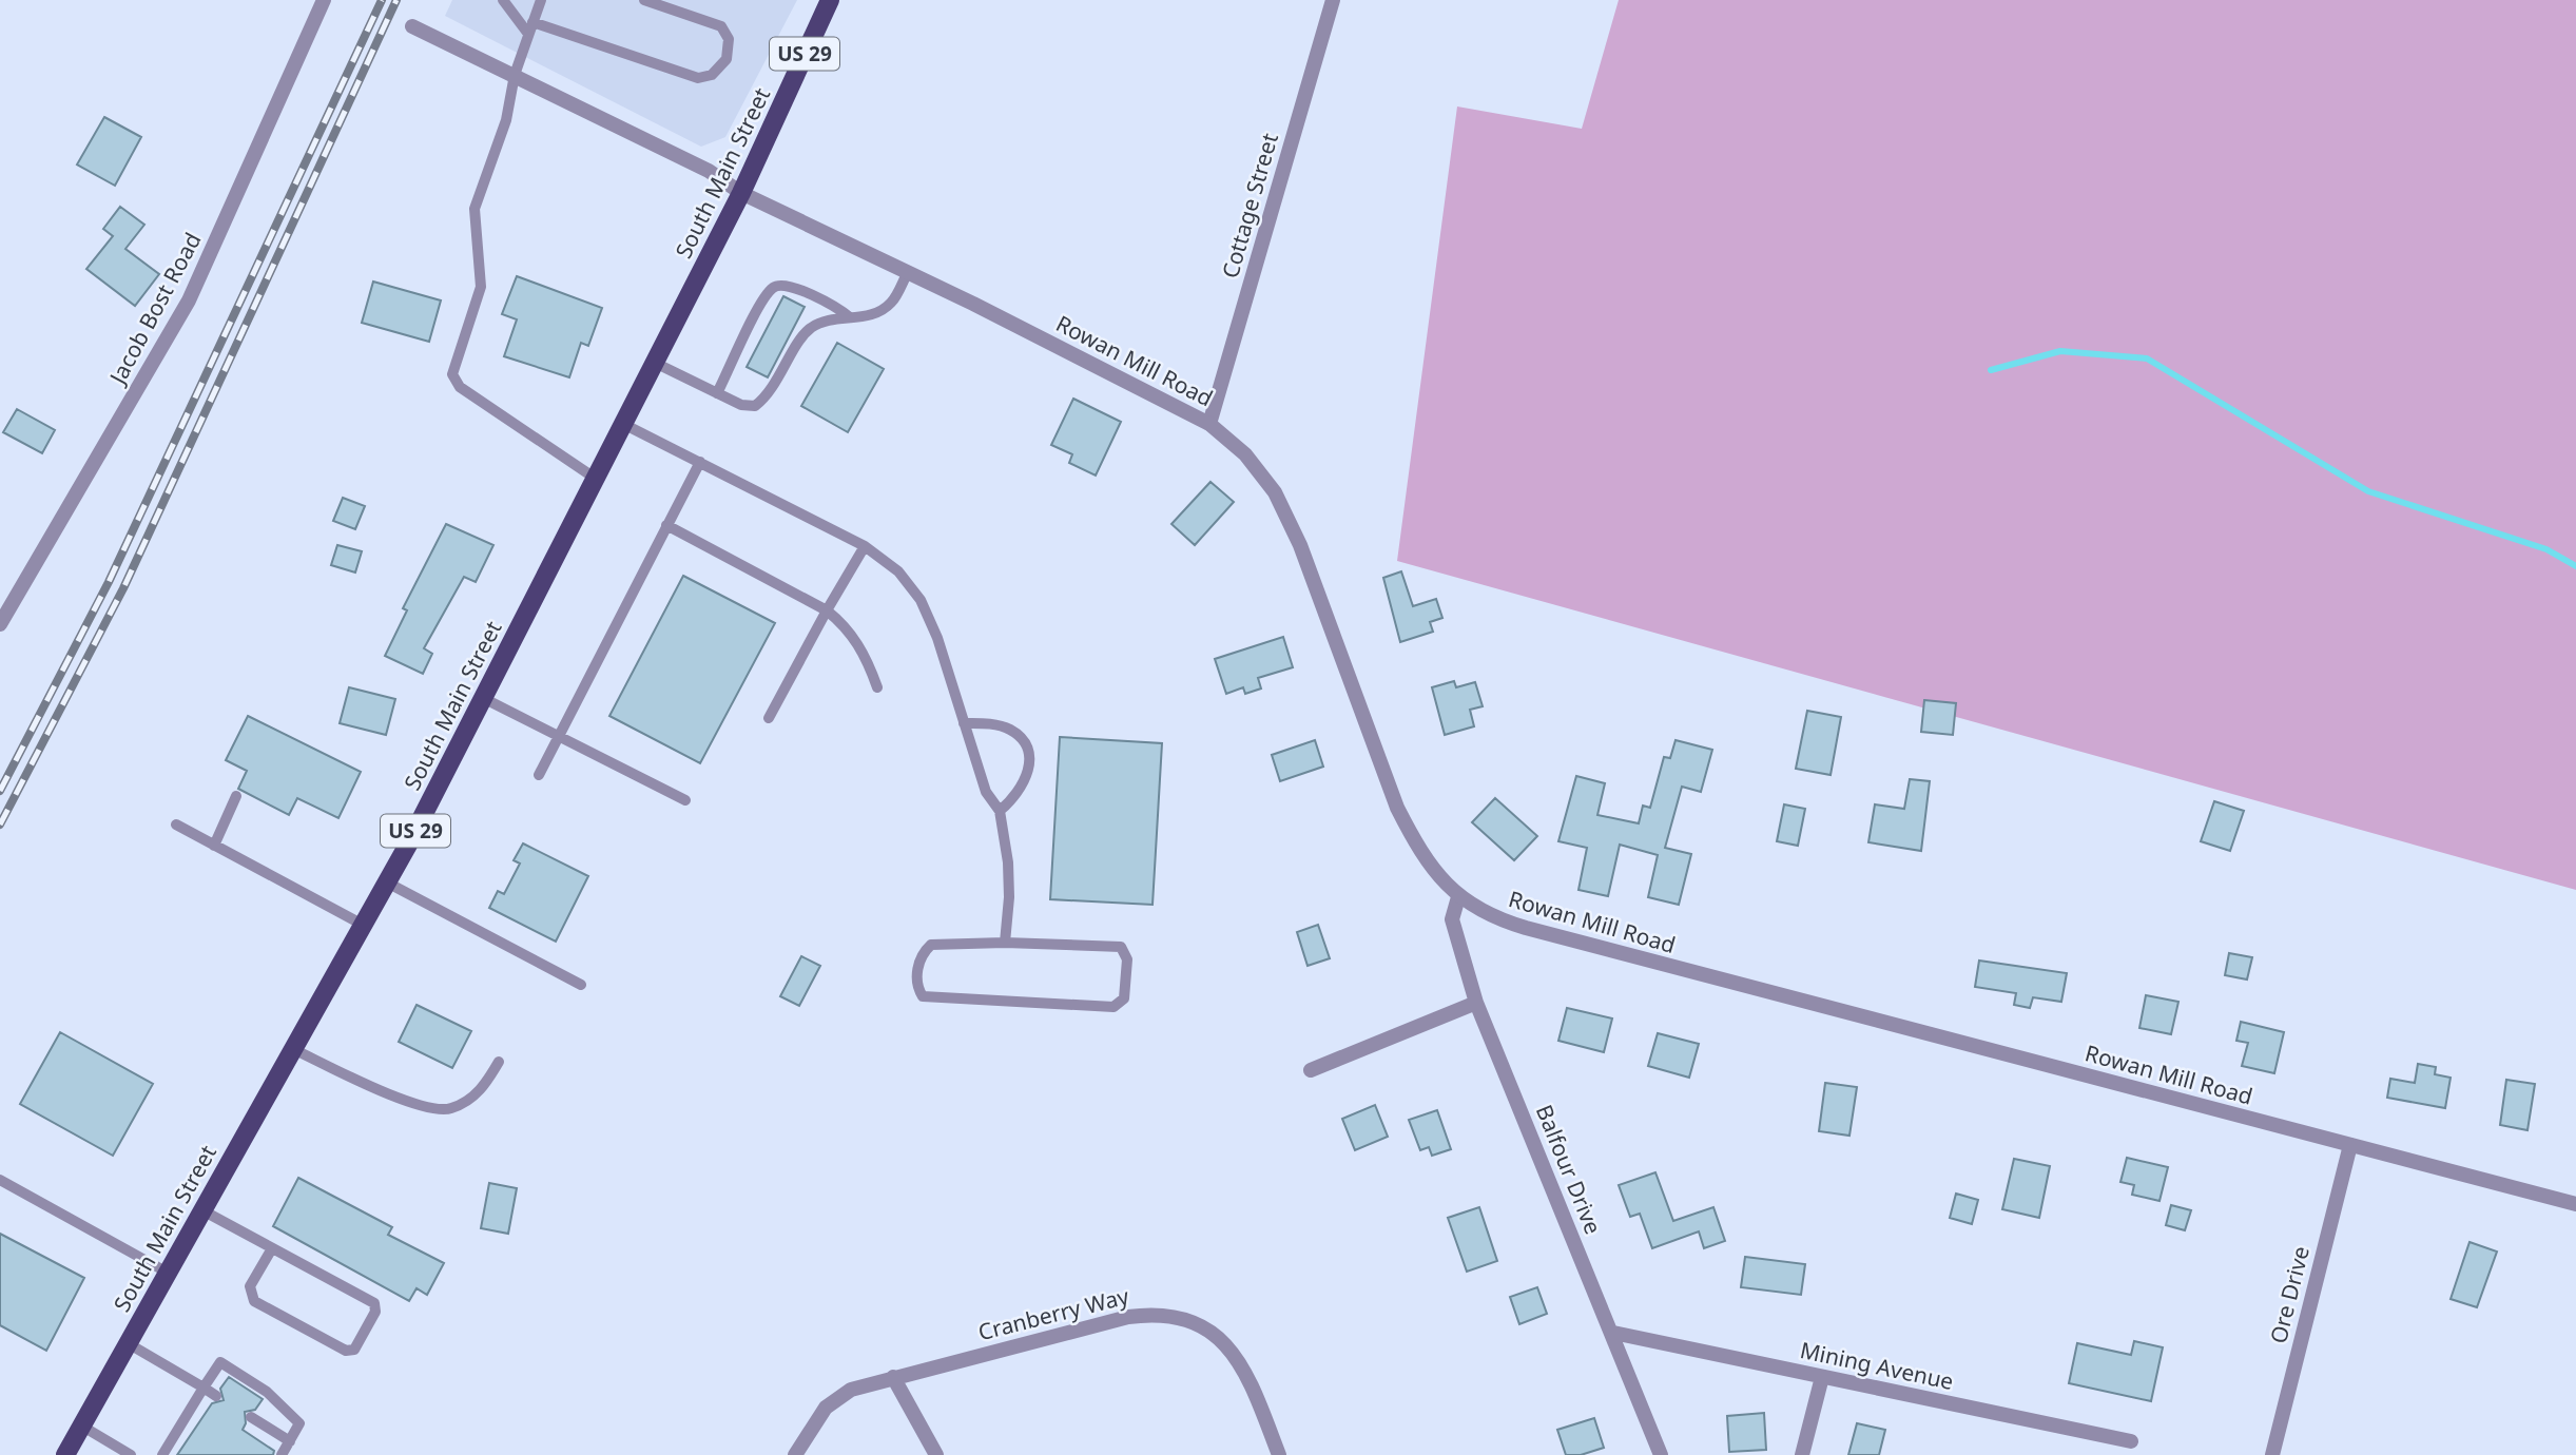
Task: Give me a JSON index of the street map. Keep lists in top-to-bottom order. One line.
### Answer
{"streets":{"main road":["US 29","South Main Street"],"street":["Cottage Street","Jacob Bost Road","Rowan Mill Road","Balfour Drive","Ore Drive","Cranberry Way","Mining Avenue"]},"crossings":[["South Main Street","Rowan Mill Road"],["Cottage Street","Rowan Mill Road"],["Rowan Mill Road","Balfour Drive"],["Rowan Mill Road","Ore Drive"],["Balfour Drive","Mining Avenue"]]}
